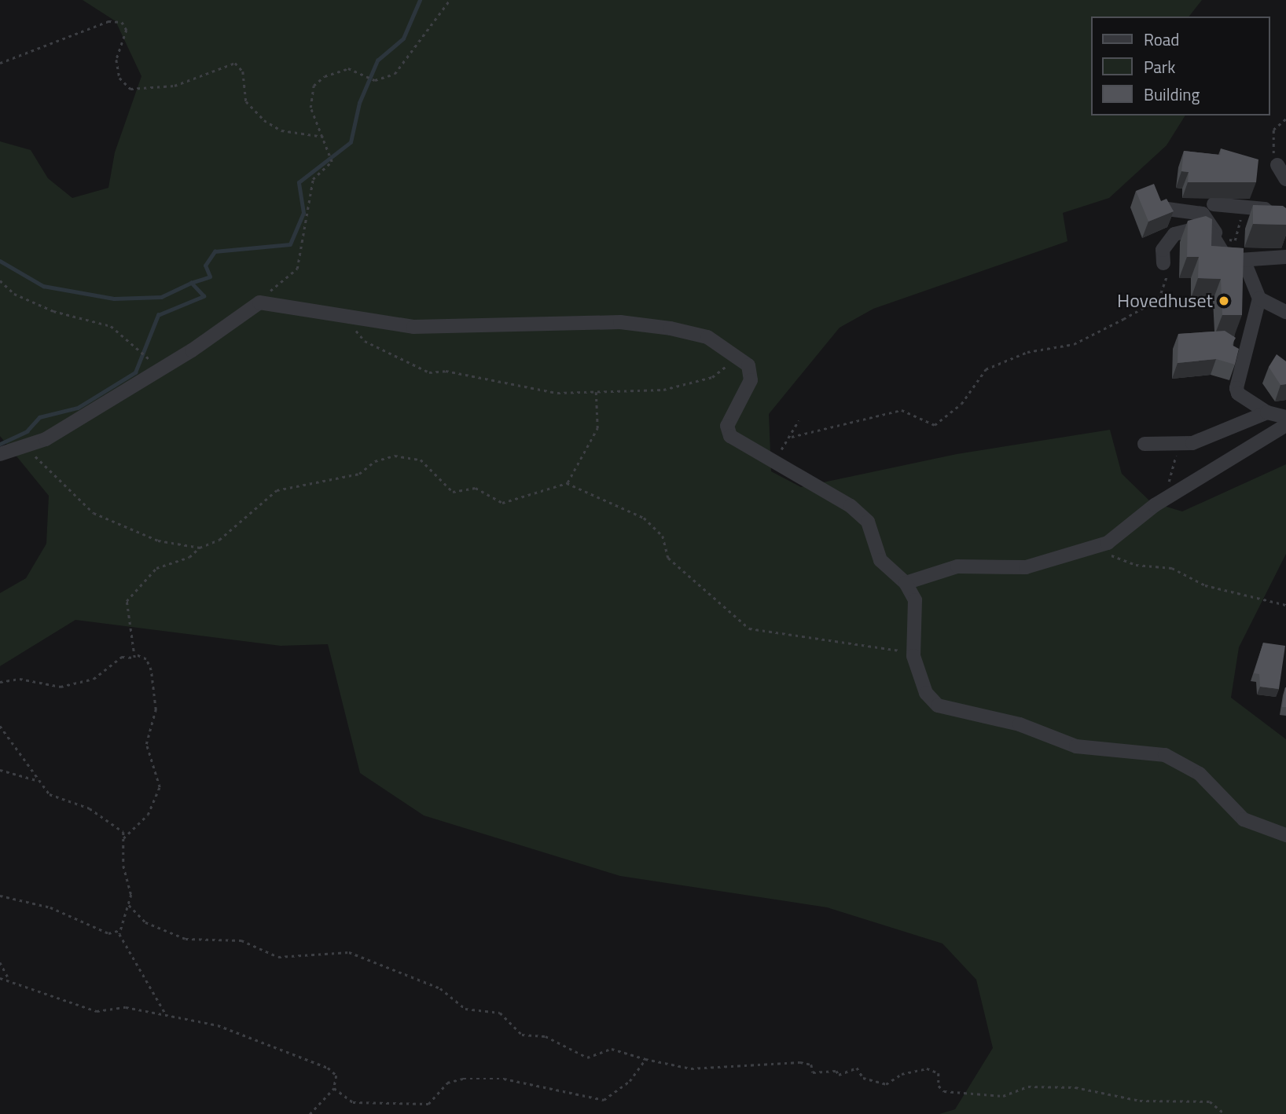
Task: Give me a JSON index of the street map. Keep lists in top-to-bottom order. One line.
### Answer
{"places":["Hovedhuset"],"legend":["Road","Park","Building"]}
